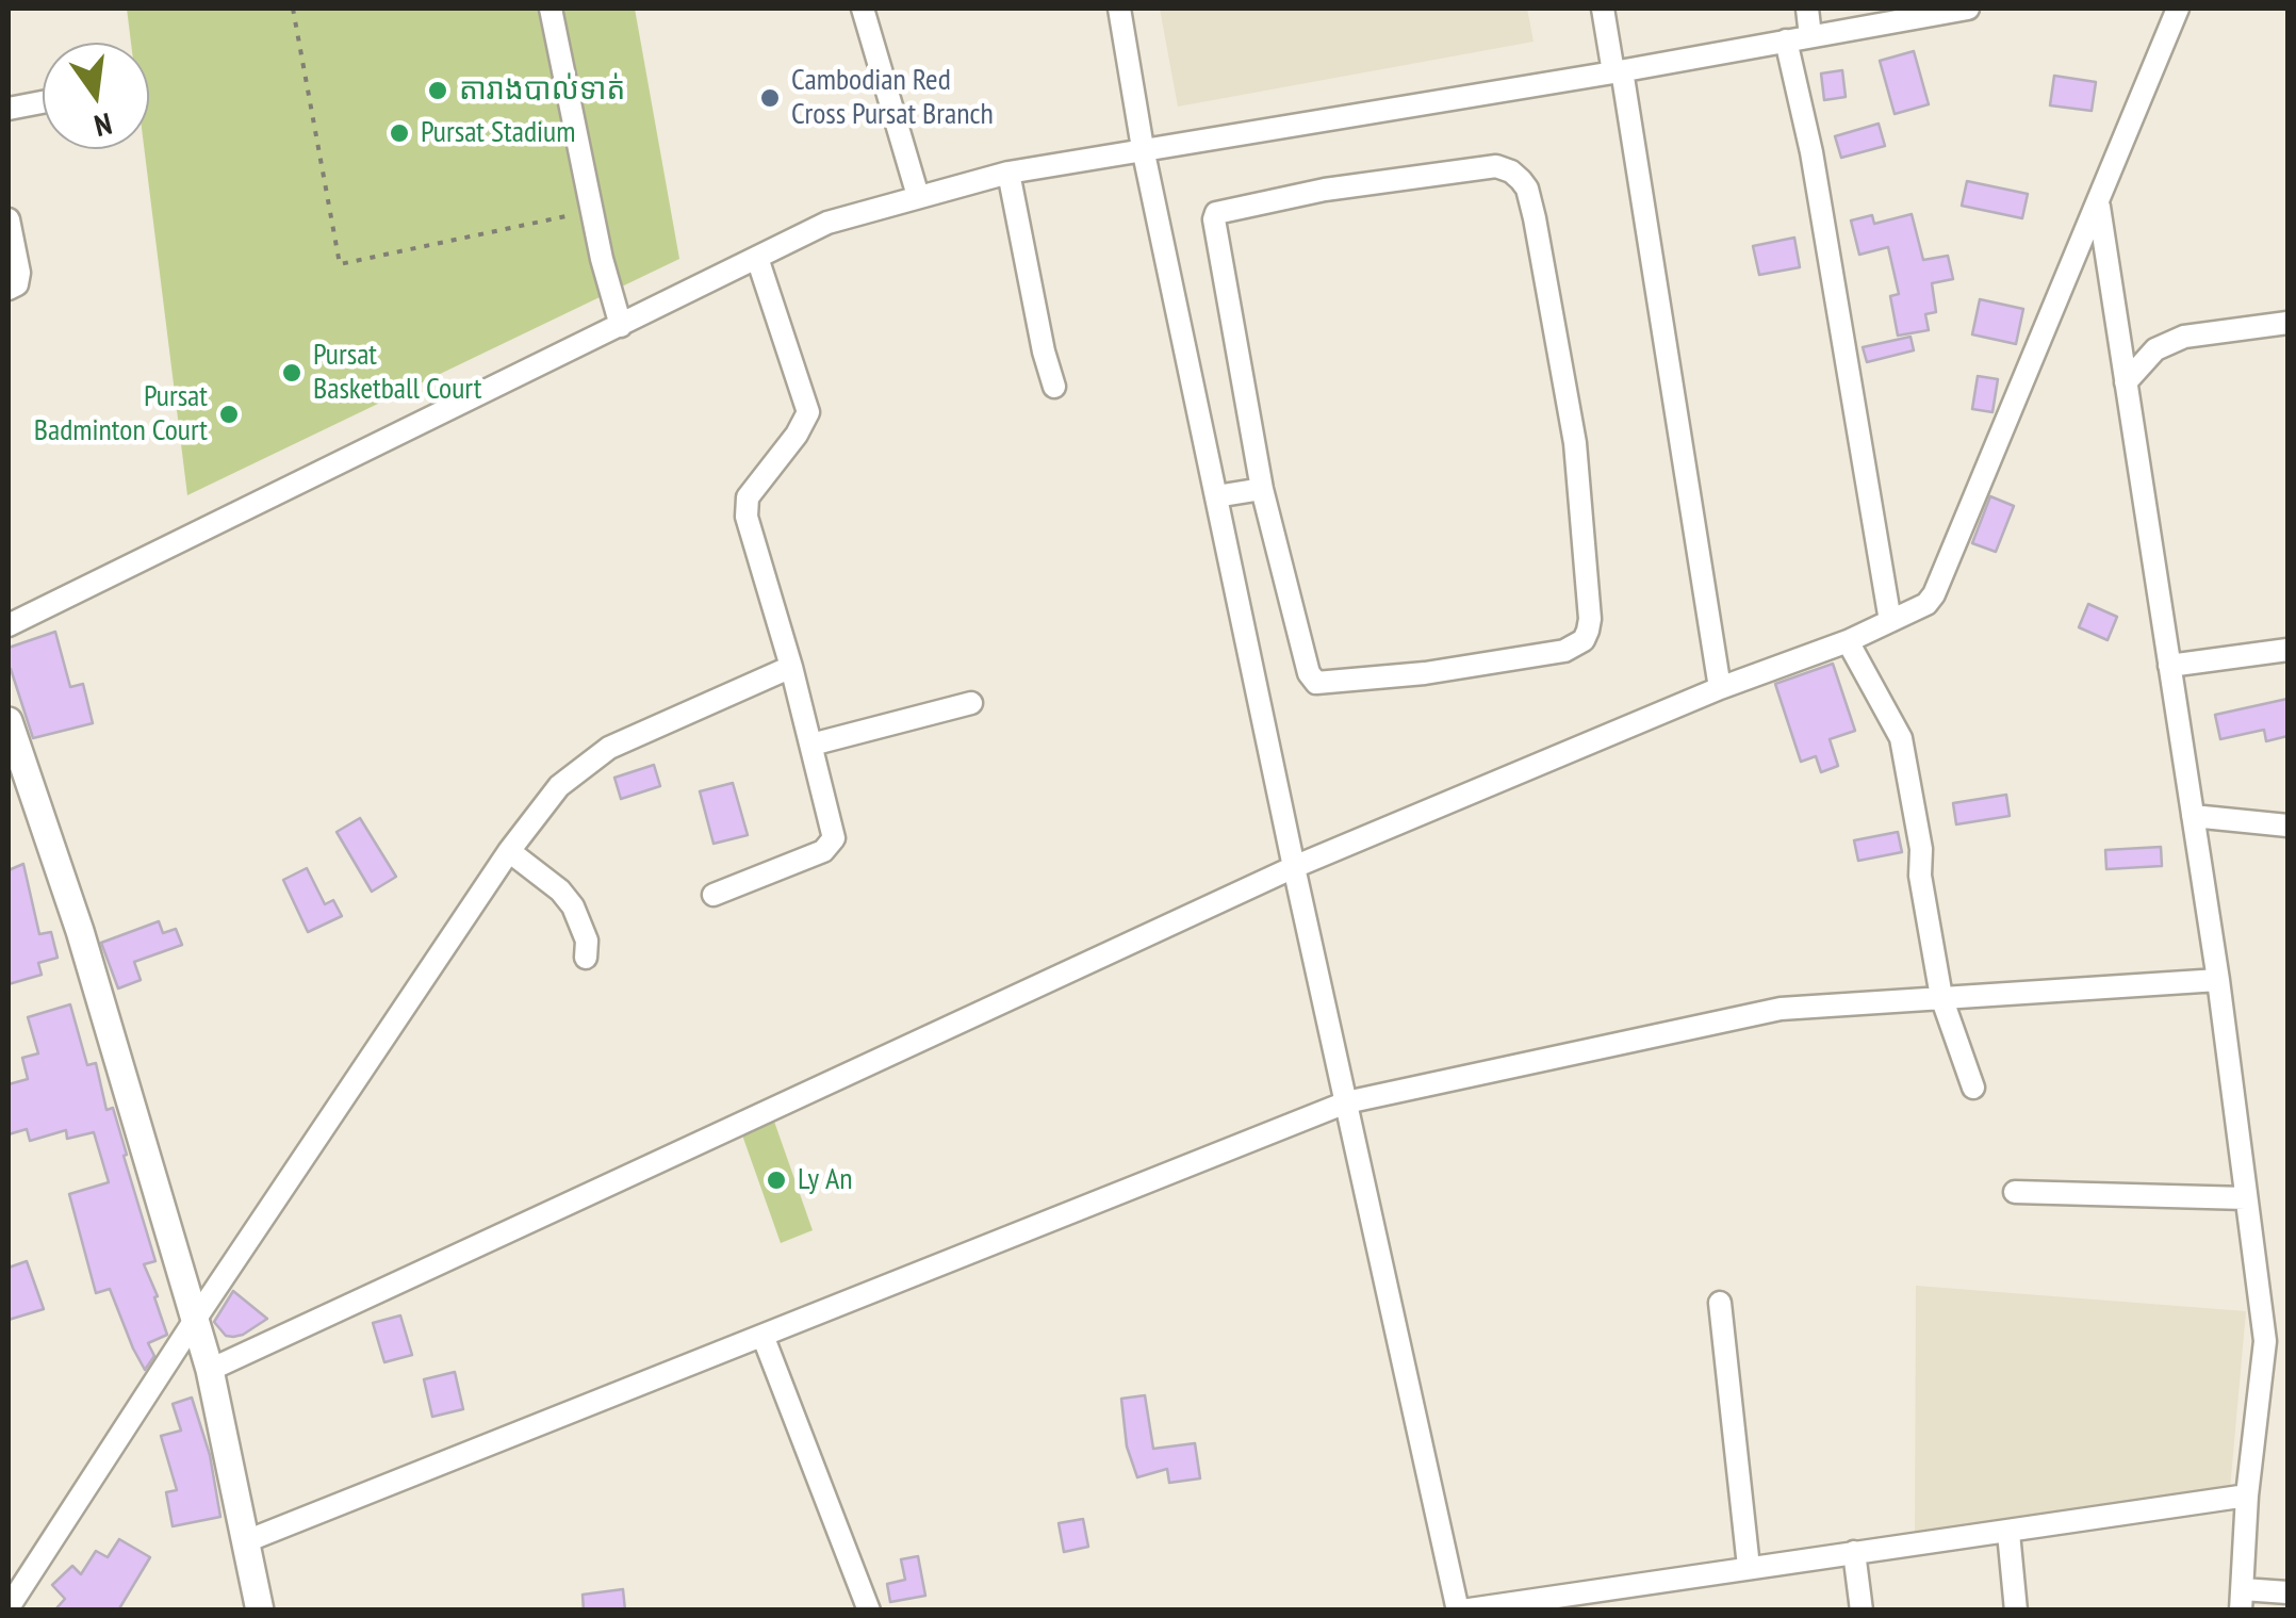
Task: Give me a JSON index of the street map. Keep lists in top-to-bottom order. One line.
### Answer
{"places":["តារាងបាល់ទាត់","Cambodian Red Cross Pursat Branch","Pursat Stadium","Pursat Basketball Court","Pursat Badminton Court","Ly An"],"north":"bottom"}
